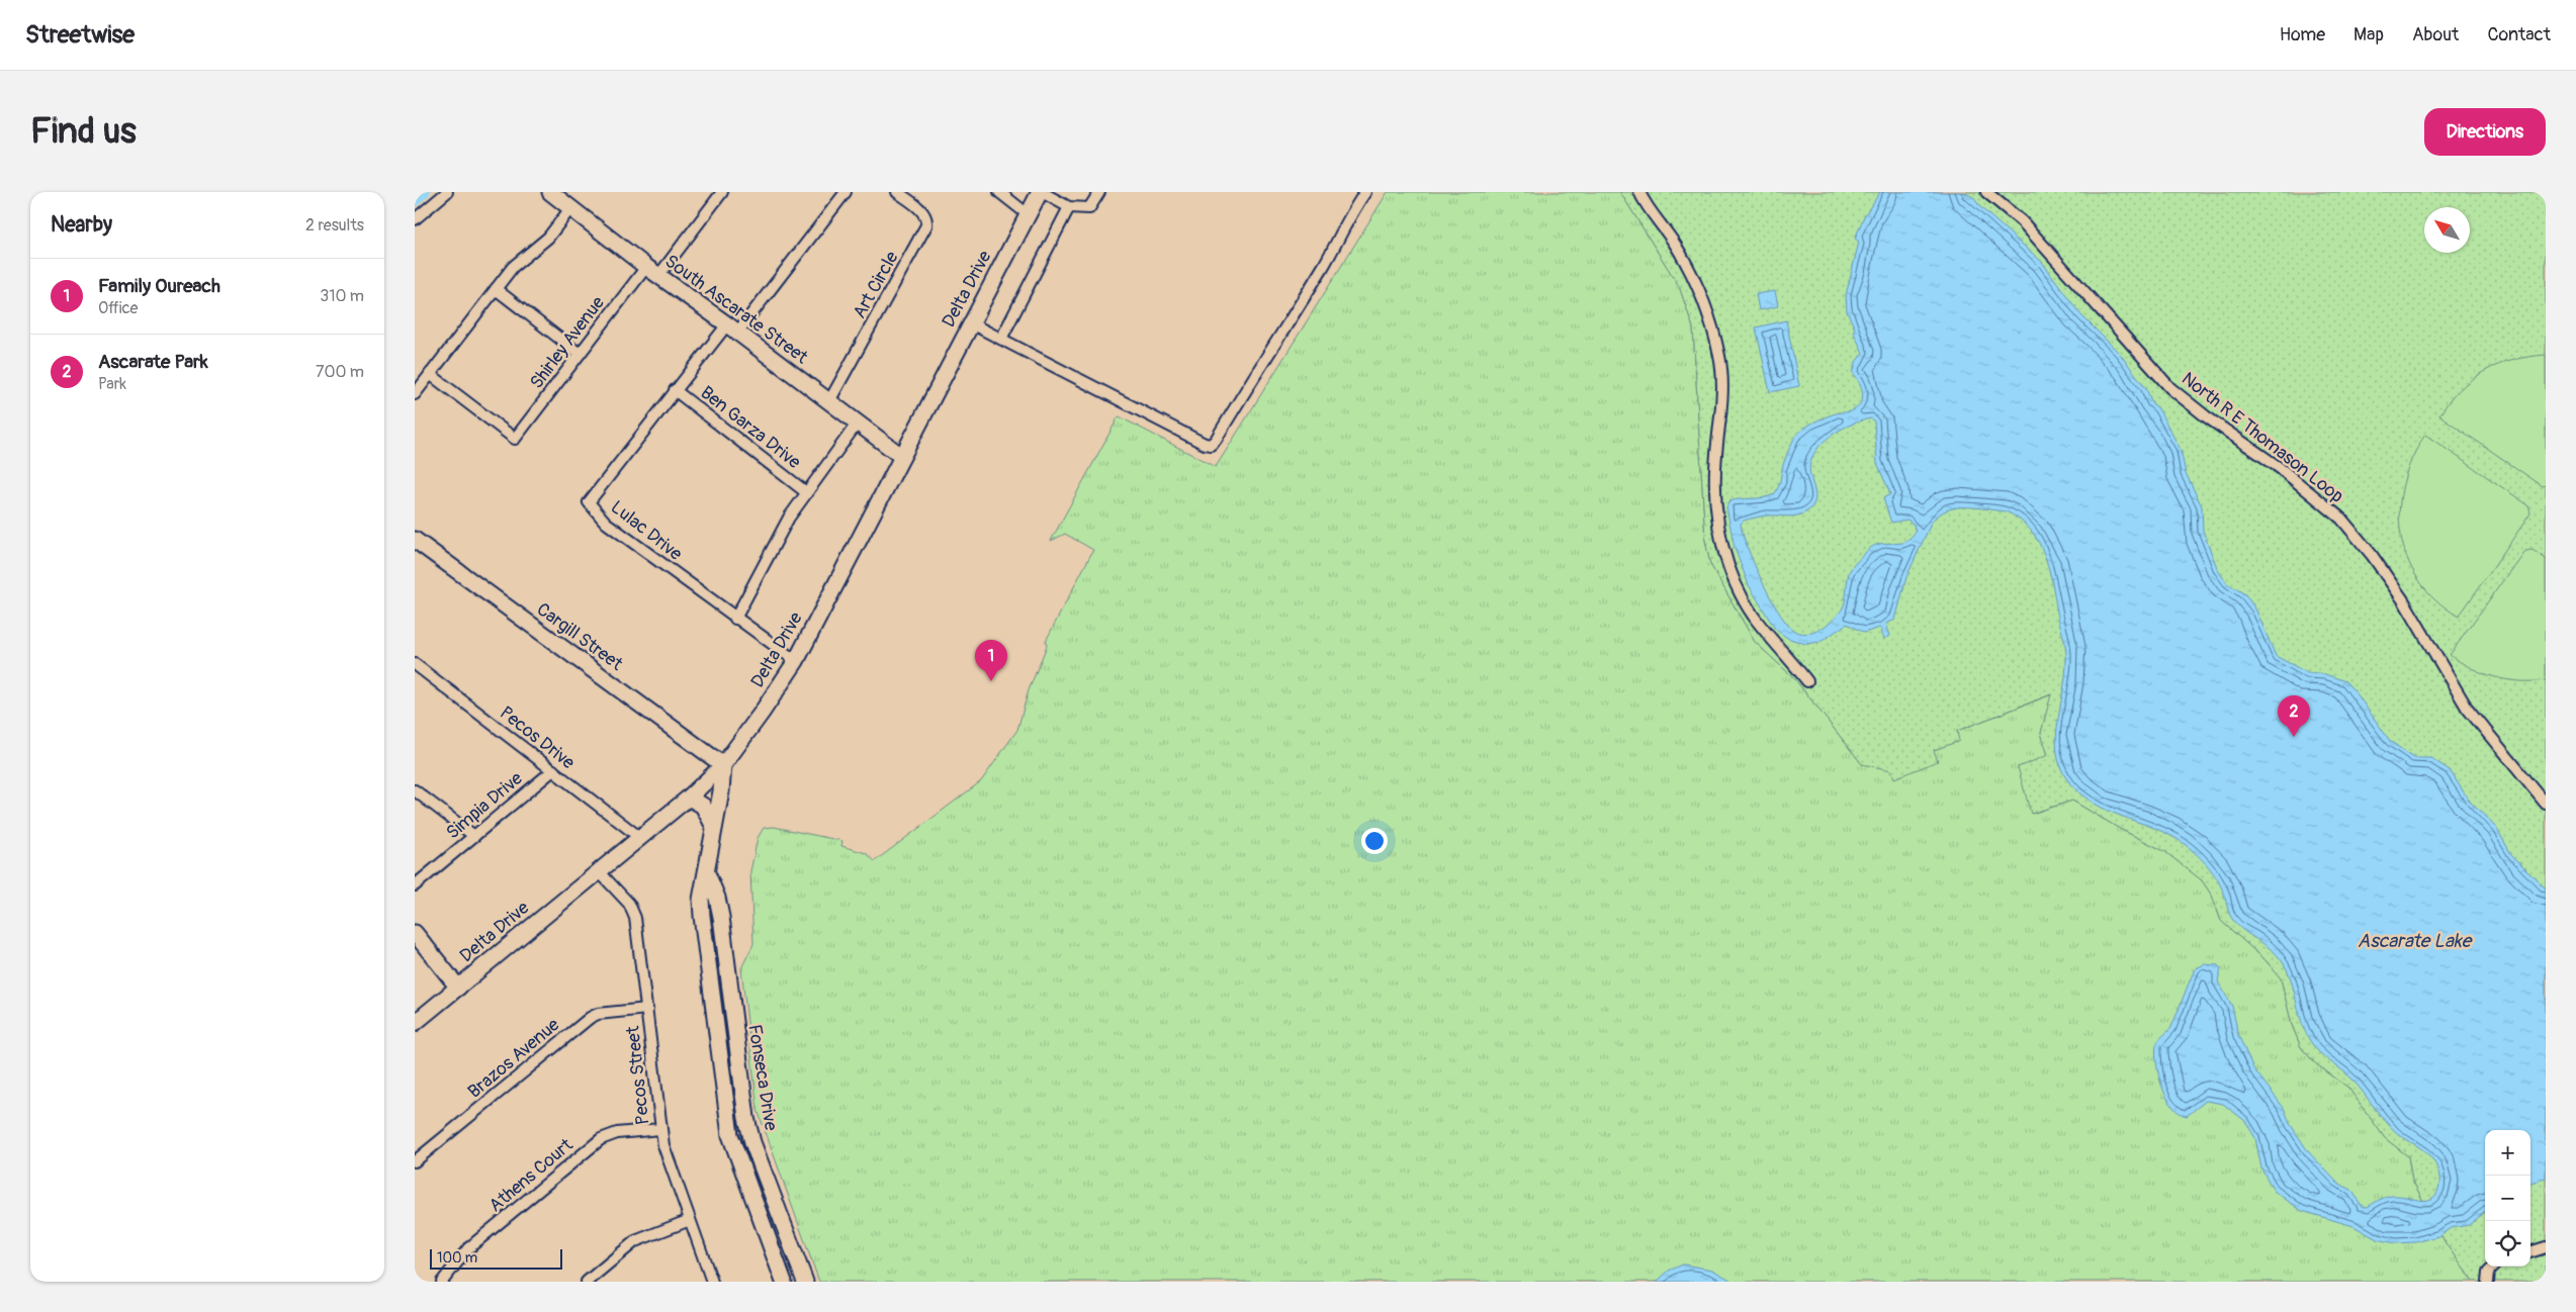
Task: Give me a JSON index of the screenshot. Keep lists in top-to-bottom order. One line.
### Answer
{"streets":{"main road":["Delta Drive","South Ascarate Street","Cargill Street","Fonseca Drive"],"street":["Art Circle","Shirley Avenue","Ben Garza Drive","North R E Thomason Loop","Lulac Drive","Pecos Drive","Simpia Drive","Brazos Avenue","Pecos Street","Athens Court"]},"crossings":[["Art Circle","South Ascarate Street"],["Delta Drive","South Ascarate Street"],["Delta Drive","Lulac Drive"],["Delta Drive","Cargill Street"],["Delta Drive","Pecos Drive"],["Delta Drive","Pecos Street"],["South Ascarate Street","Shirley Avenue"],["South Ascarate Street","Lulac Drive"],["Ben Garza Drive","Lulac Drive"],["Pecos Drive","Simpia Drive"],["Brazos Avenue","Pecos Street"],["Pecos Street","Athens Court"]],"water":["Ascarate Lake"],"scale_bar":"100 m","north":"top left","page":{"header":"Streetwise","nav":["Home","Map","About","Contact"],"buttons":"Directions","title":"Find us","heading":["Nearby","2 results"],"list":[{"mark":"1","name":"Family Oureach","note":"Office","value":"310 m"},{"mark":"2","name":"Ascarate Park","note":"Park","value":"700 m"}],"pins":["1","2"],"map_buttons":["+","−"],"scale":"100 m"}}
